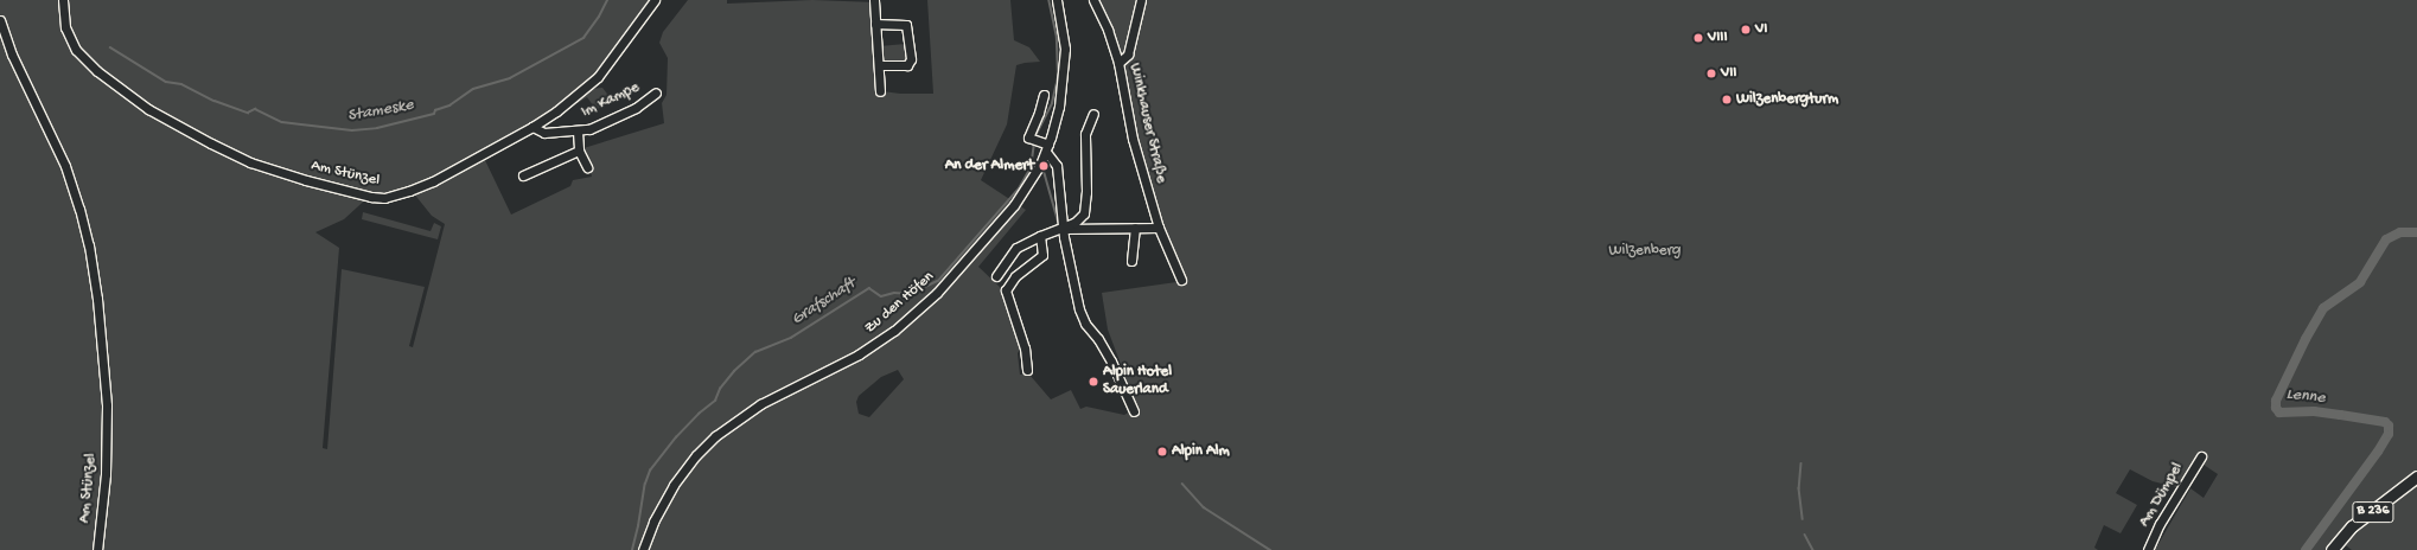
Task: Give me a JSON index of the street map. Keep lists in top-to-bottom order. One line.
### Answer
{"streets":{"main road":["B 236"],"street":["Im Kampe","Winkhauser Straße","Am Stünzel","Zu den Höfen","Am Dümpel"]},"crossings":[["Im Kampe","Am Stünzel"]],"water":["Stameske","Grafschaft","Lenne"],"parks":["Wilzenberg"],"places":["VI","VIII","VII","Wilzenbergturm","An der Almert","Alpin Hotel Sauerland","Alpin Alm"]}
